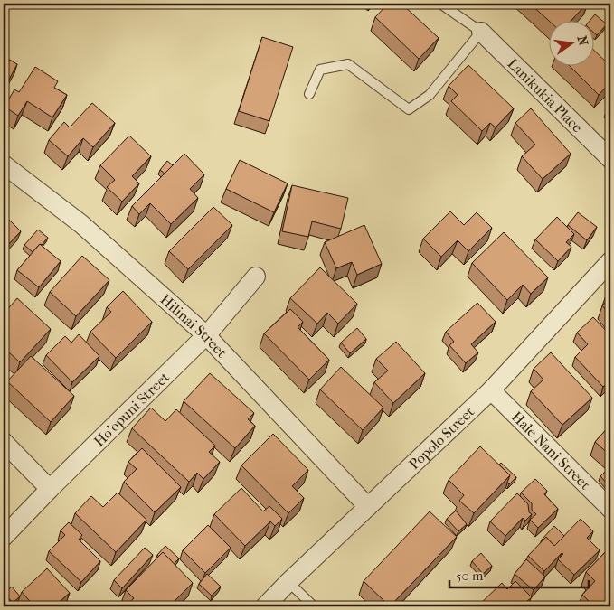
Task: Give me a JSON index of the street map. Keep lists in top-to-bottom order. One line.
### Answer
{"streets":{"street":["Lanikukia Place","Hilinai Street","Ho'opuni Street","Popolo Street","Hale Nani Street"]},"crossings":[["Hilinai Street","Ho'opuni Street"],["Hilinai Street","Popolo Street"],["Popolo Street","Hale Nani Street"]],"scale_bar":"50 m","north":"right"}
